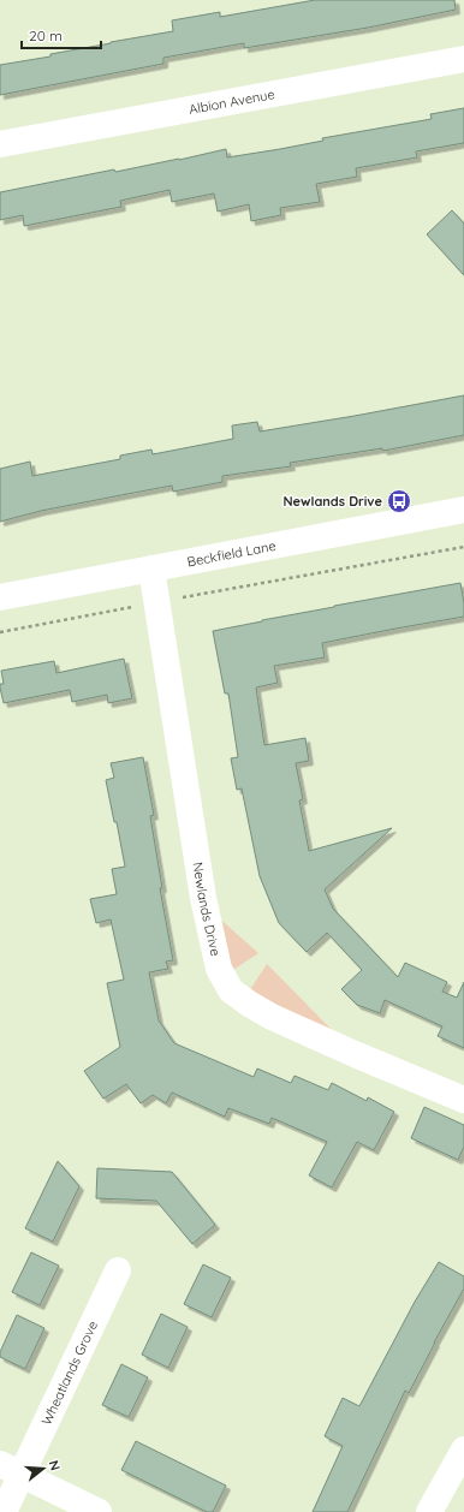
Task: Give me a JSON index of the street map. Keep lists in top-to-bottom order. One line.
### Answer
{"streets":{"street":["Albion Avenue","Beckfield Lane","Newlands Drive","Wheatlands Grove"]},"crossings":[["Beckfield Lane","Newlands Drive"]],"places":{"bus stop":["Newlands Drive"]},"scale_bar":"20 m","north":"right"}
